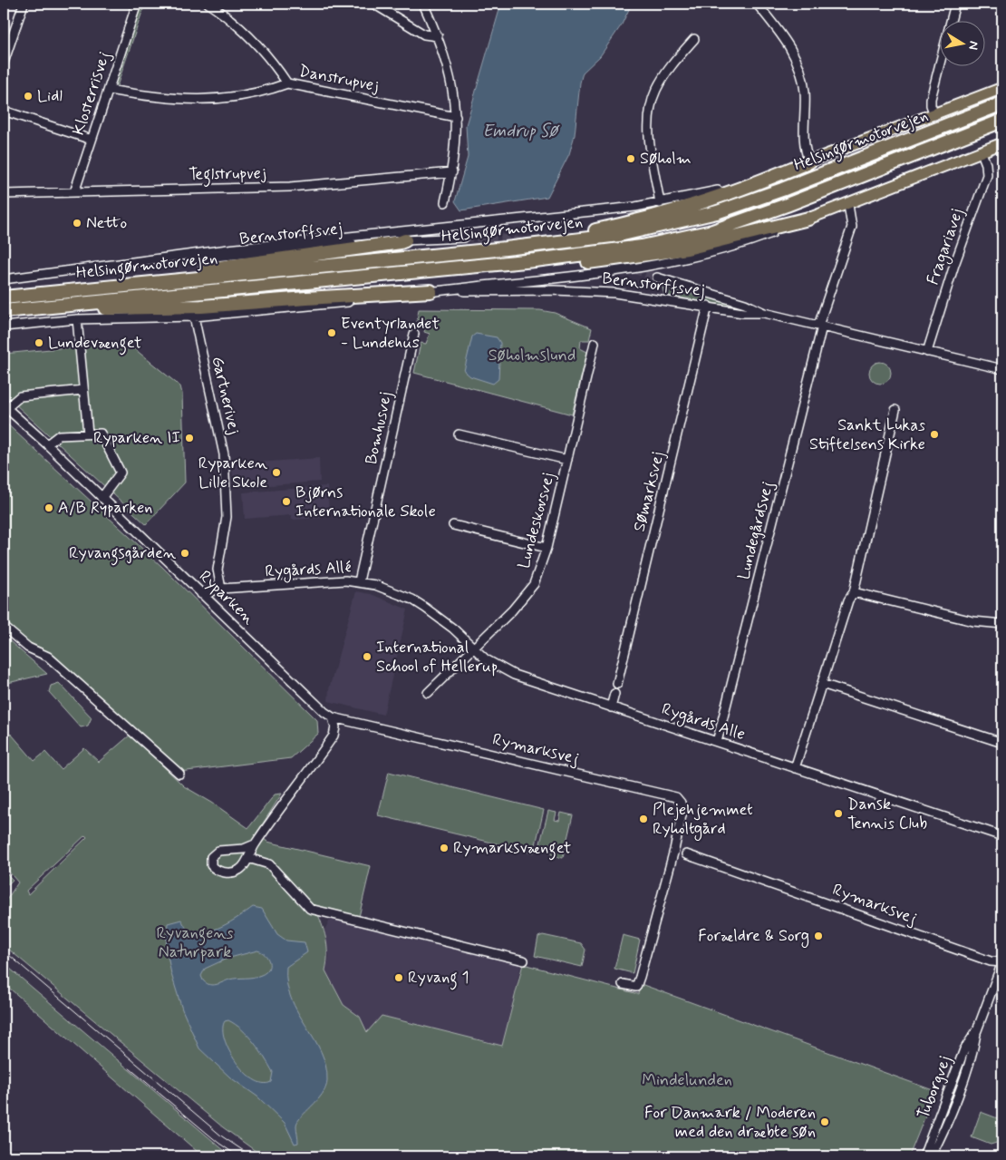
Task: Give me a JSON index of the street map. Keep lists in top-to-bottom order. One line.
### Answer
{"streets":{"highway":["Helsingørmotorvejen"],"street":["Danstrupvej","Klosterrisvej","Teglstrupvej","Bernstorffsvej","Fragariavej","Gartnerivej","Bomhusvej","Sømarksvej","Lundeskovsvej","Lundegårdsvej","Rygårds Allé","Ryparken","Rygårds Alle","Rymarksvej","Tuborgvej"]},"crossings":[["Danstrupvej","Klosterrisvej"],["Klosterrisvej","Teglstrupvej"],["Bernstorffsvej","Fragariavej"],["Bernstorffsvej","Sømarksvej"],["Bernstorffsvej","Lundegårdsvej"],["Gartnerivej","Rygårds Allé"],["Bomhusvej","Rygårds Allé"],["Lundeskovsvej","Rygårds Alle"],["Lundegårdsvej","Rygårds Alle"],["Rygårds Allé","Ryparken"],["Rygårds Allé","Rygårds Alle"],["Ryparken","Rymarksvej"],["Rymarksvej","Tuborgvej"]],"water":["Emdrup Sø"],"parks":["Søholmslund","Ryvangens Naturpark","Mindelunden"],"places":["Lidl","Søholm","Netto","Eventyrlandet - Lundehus","Lundevænget","Sankt Lukas Stiftelsens Kirke","Ryparken II","Ryparken Lille Skole","Bjørns Internationale Skole","A/B Ryparken","Ryvangsgården","International School of Hellerup","Dansk Tennis Club","Plejehjemmet Ryholtgård","Rymarksvænget","Forældre & Sorg","Ryvang 1","For Danmark / Moderen med den dræbte søn"],"north":"right"}
